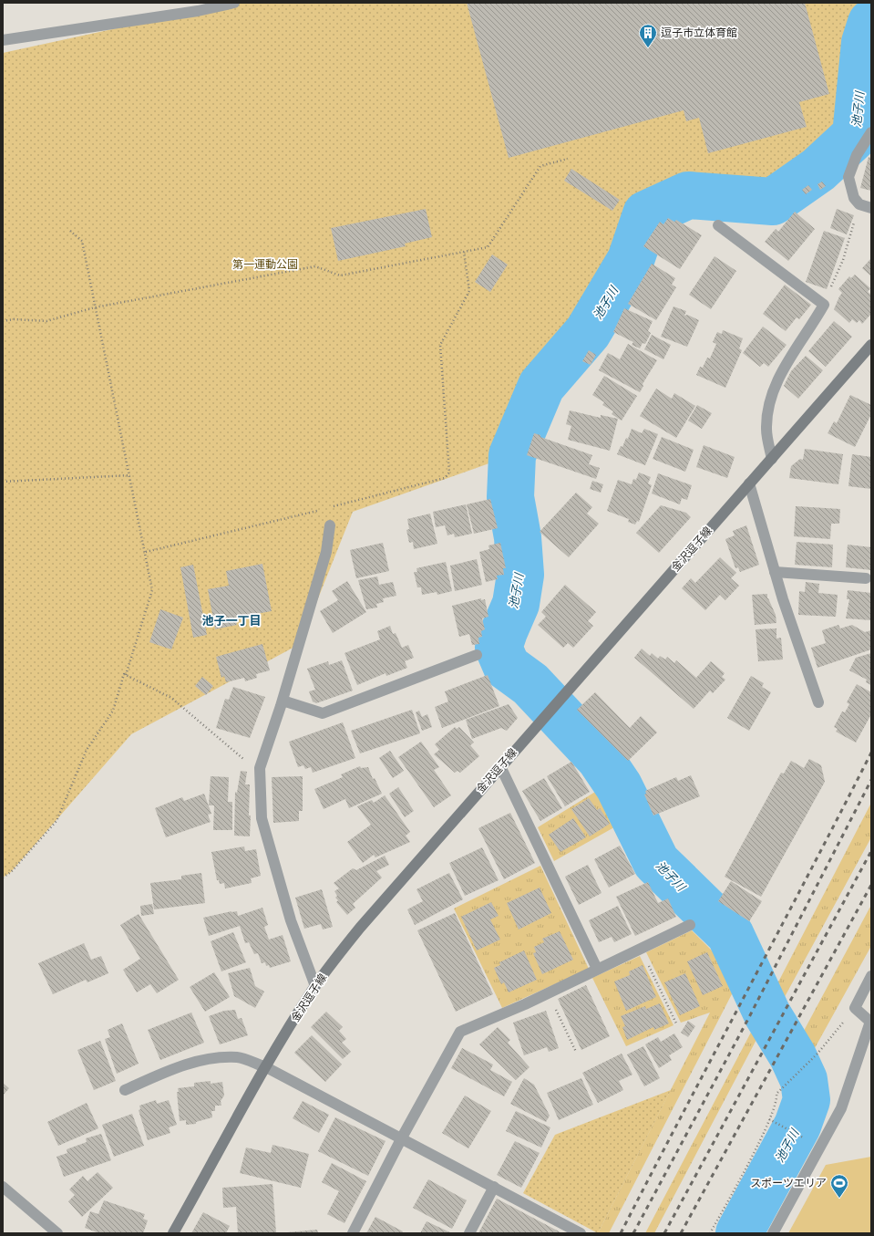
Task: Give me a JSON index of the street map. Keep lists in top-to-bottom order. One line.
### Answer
{"streets":{"main road":["金沢逗子線"]},"districts":["池子一丁目"],"water":["池子川"],"parks":["第一運動公園"],"places":{"building":["逗子市立体育館"],"sports":["スポーツエリア"]}}
